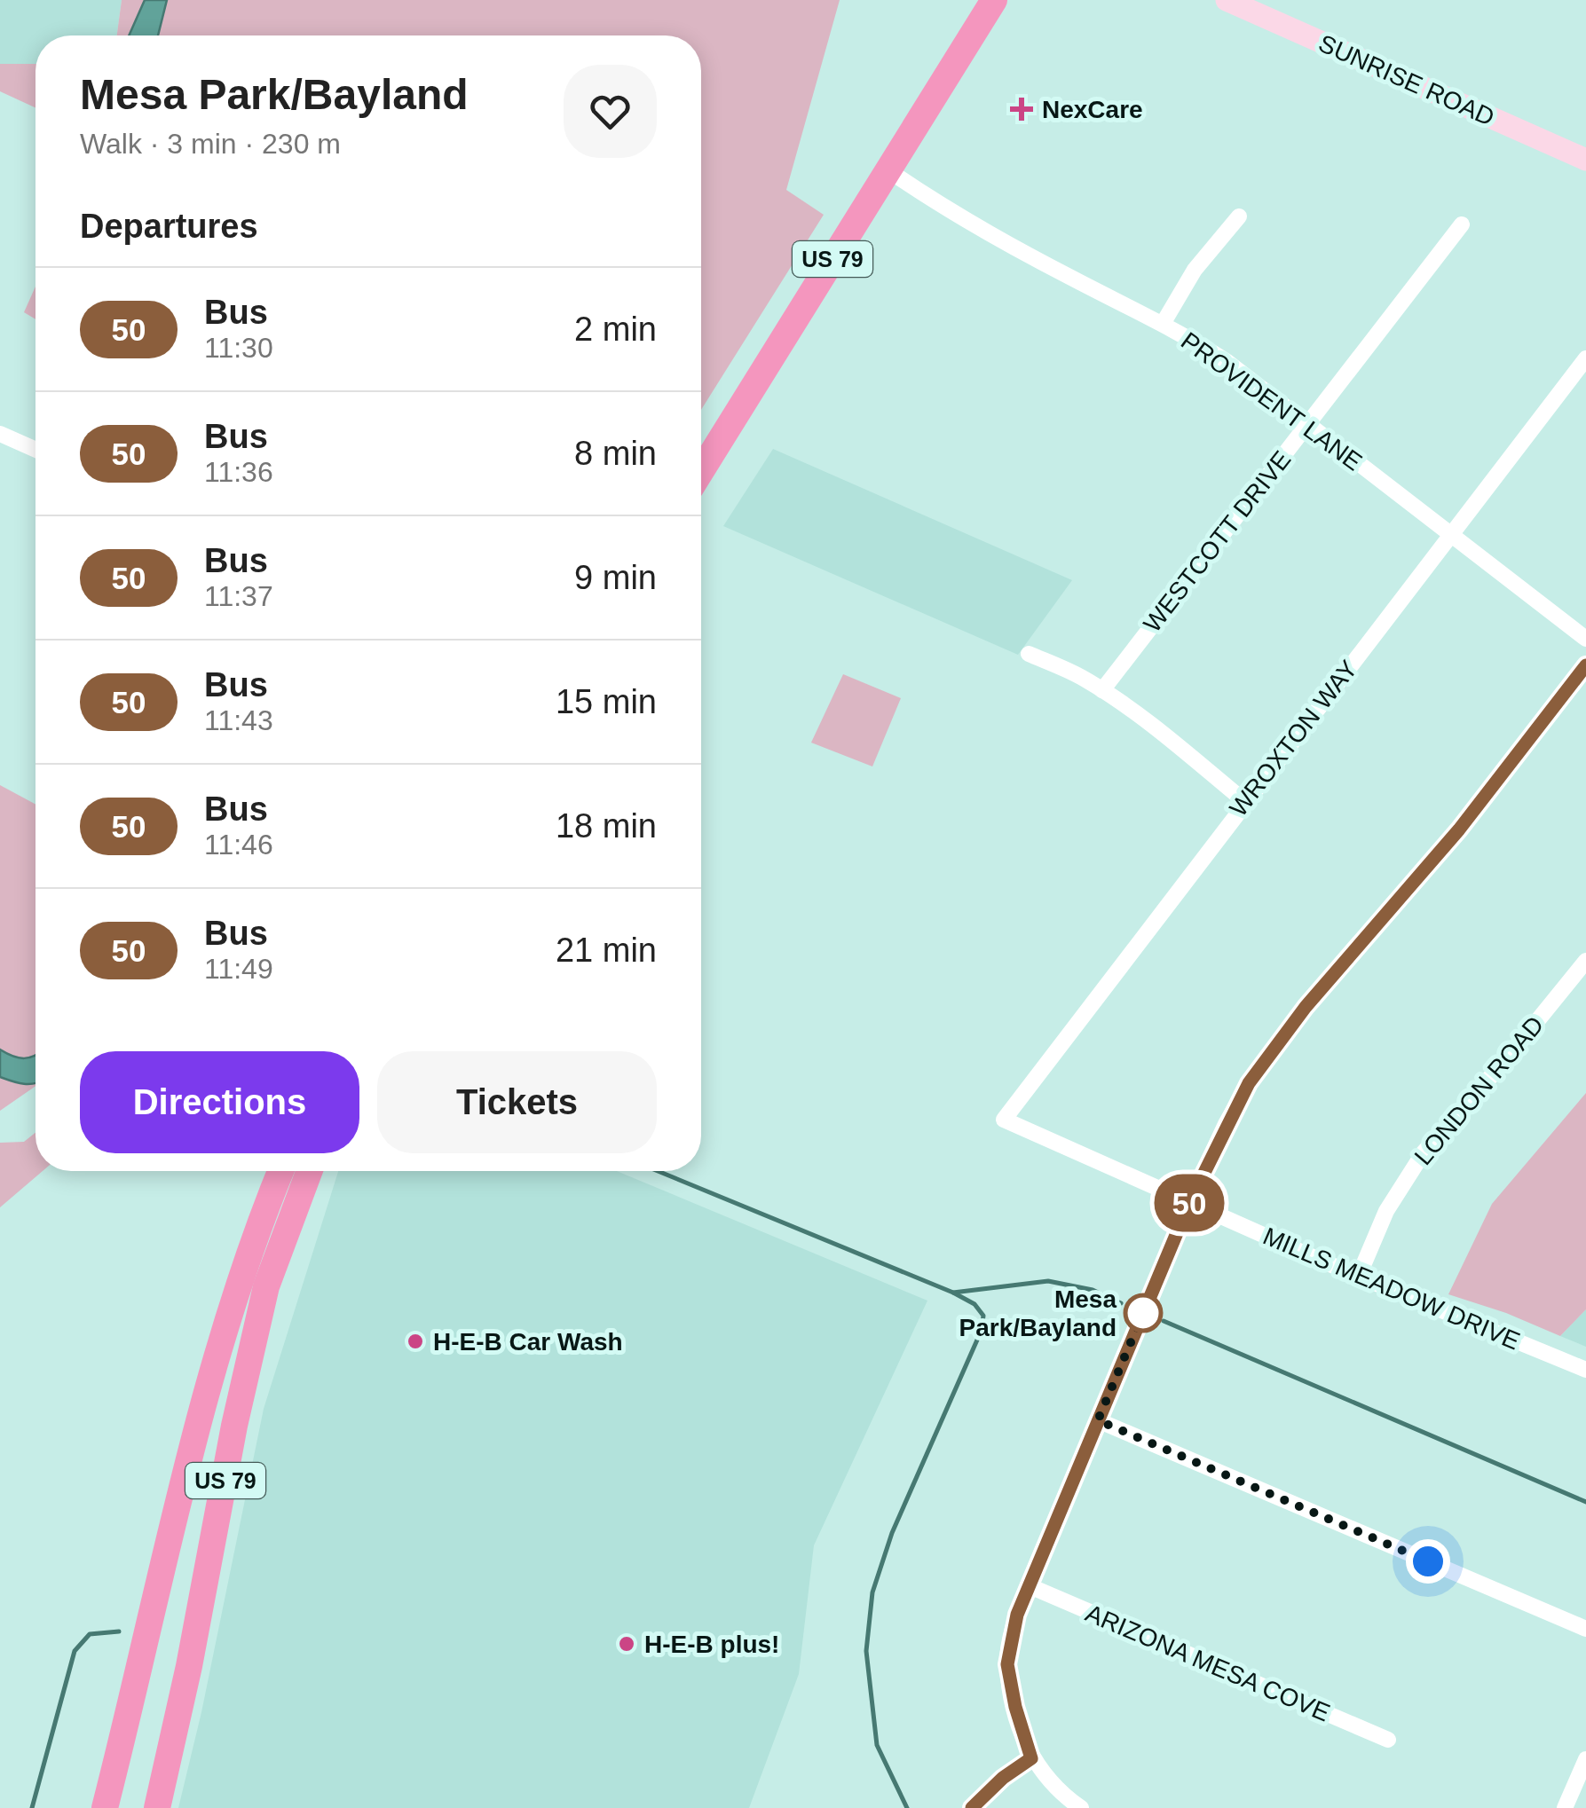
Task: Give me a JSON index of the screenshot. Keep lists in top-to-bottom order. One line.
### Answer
{"streets":{"highway":["US 79"],"main road":["SUNRISE ROAD"],"street":["PROVIDENT LANE","WESTCOTT DRIVE","WROXTON WAY","LONDON ROAD","MILLS MEADOW DRIVE","ARIZONA MESA COVE"]},"crossings":[["US 79","PROVIDENT LANE"],["PROVIDENT LANE","WESTCOTT DRIVE"],["PROVIDENT LANE","WROXTON WAY"],["WROXTON WAY","MILLS MEADOW DRIVE"],["LONDON ROAD","MILLS MEADOW DRIVE"]],"places":{"health":["NexCare"],"other":["Mesa Park/Bayland","H-E-B Car Wash","H-E-B plus!"]},"lines":["bus line 50"],"page":{"on_map":"50","heading":[["Mesa Park/Bayland","Walk · 3 min · 230 m"],"Departures"],"list":[{"mark":"50","name":"Bus","note":"11:30","value":"2 min"},{"mark":"50","name":"Bus","note":"11:36","value":"8 min"},{"mark":"50","name":"Bus","note":"11:37","value":"9 min"},{"mark":"50","name":"Bus","note":"11:43","value":"15 min"},{"mark":"50","name":"Bus","note":"11:46","value":"18 min"},{"mark":"50","name":"Bus","note":"11:49","value":"21 min"}],"buttons":["Directions","Tickets"]}}
